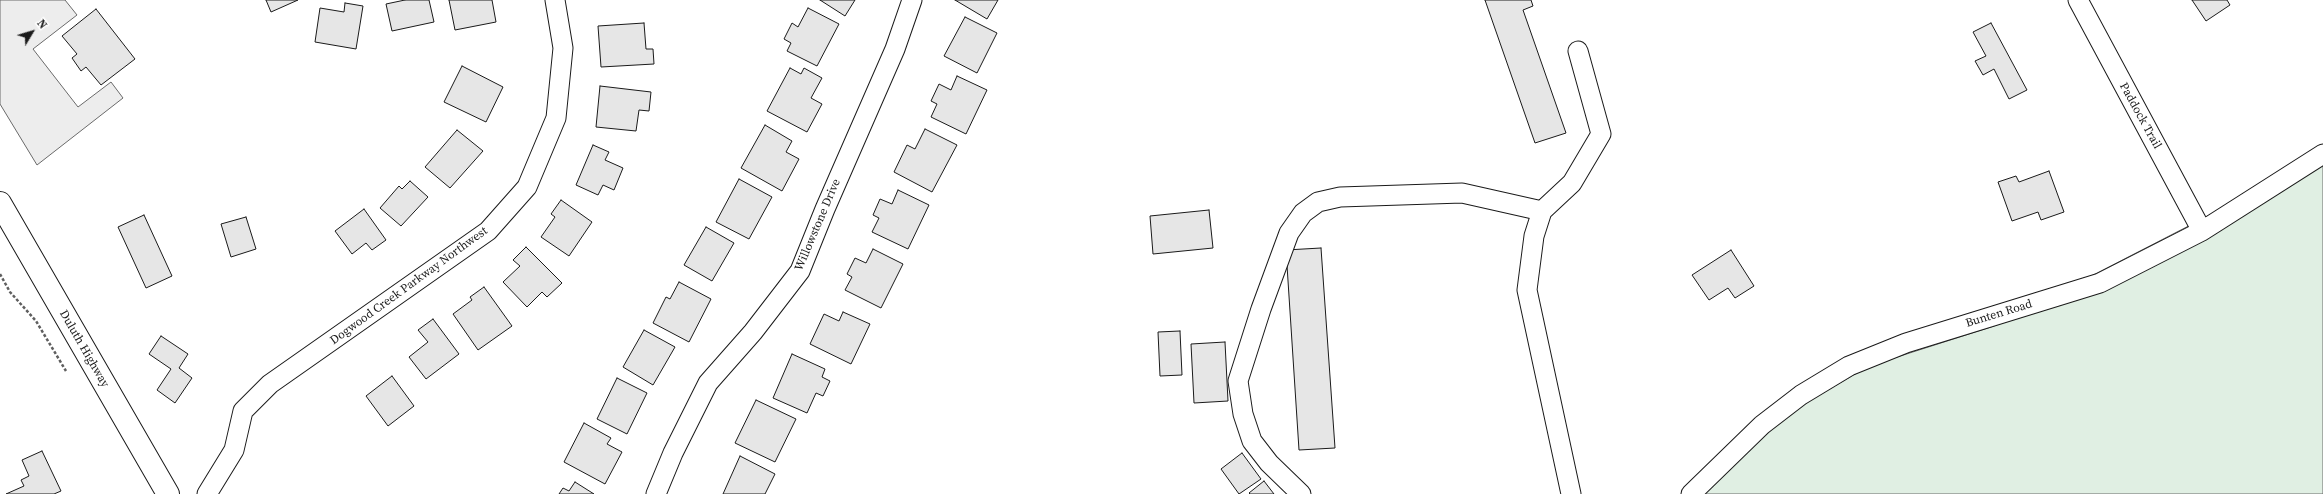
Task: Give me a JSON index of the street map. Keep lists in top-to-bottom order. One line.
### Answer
{"streets":{"main road":["Duluth Highway"],"street":["Paddock Trail","Willowstone Drive","Dogwood Creek Parkway Northwest","Bunten Road"]},"crossings":[["Paddock Trail","Bunten Road"]],"north":"top right"}
